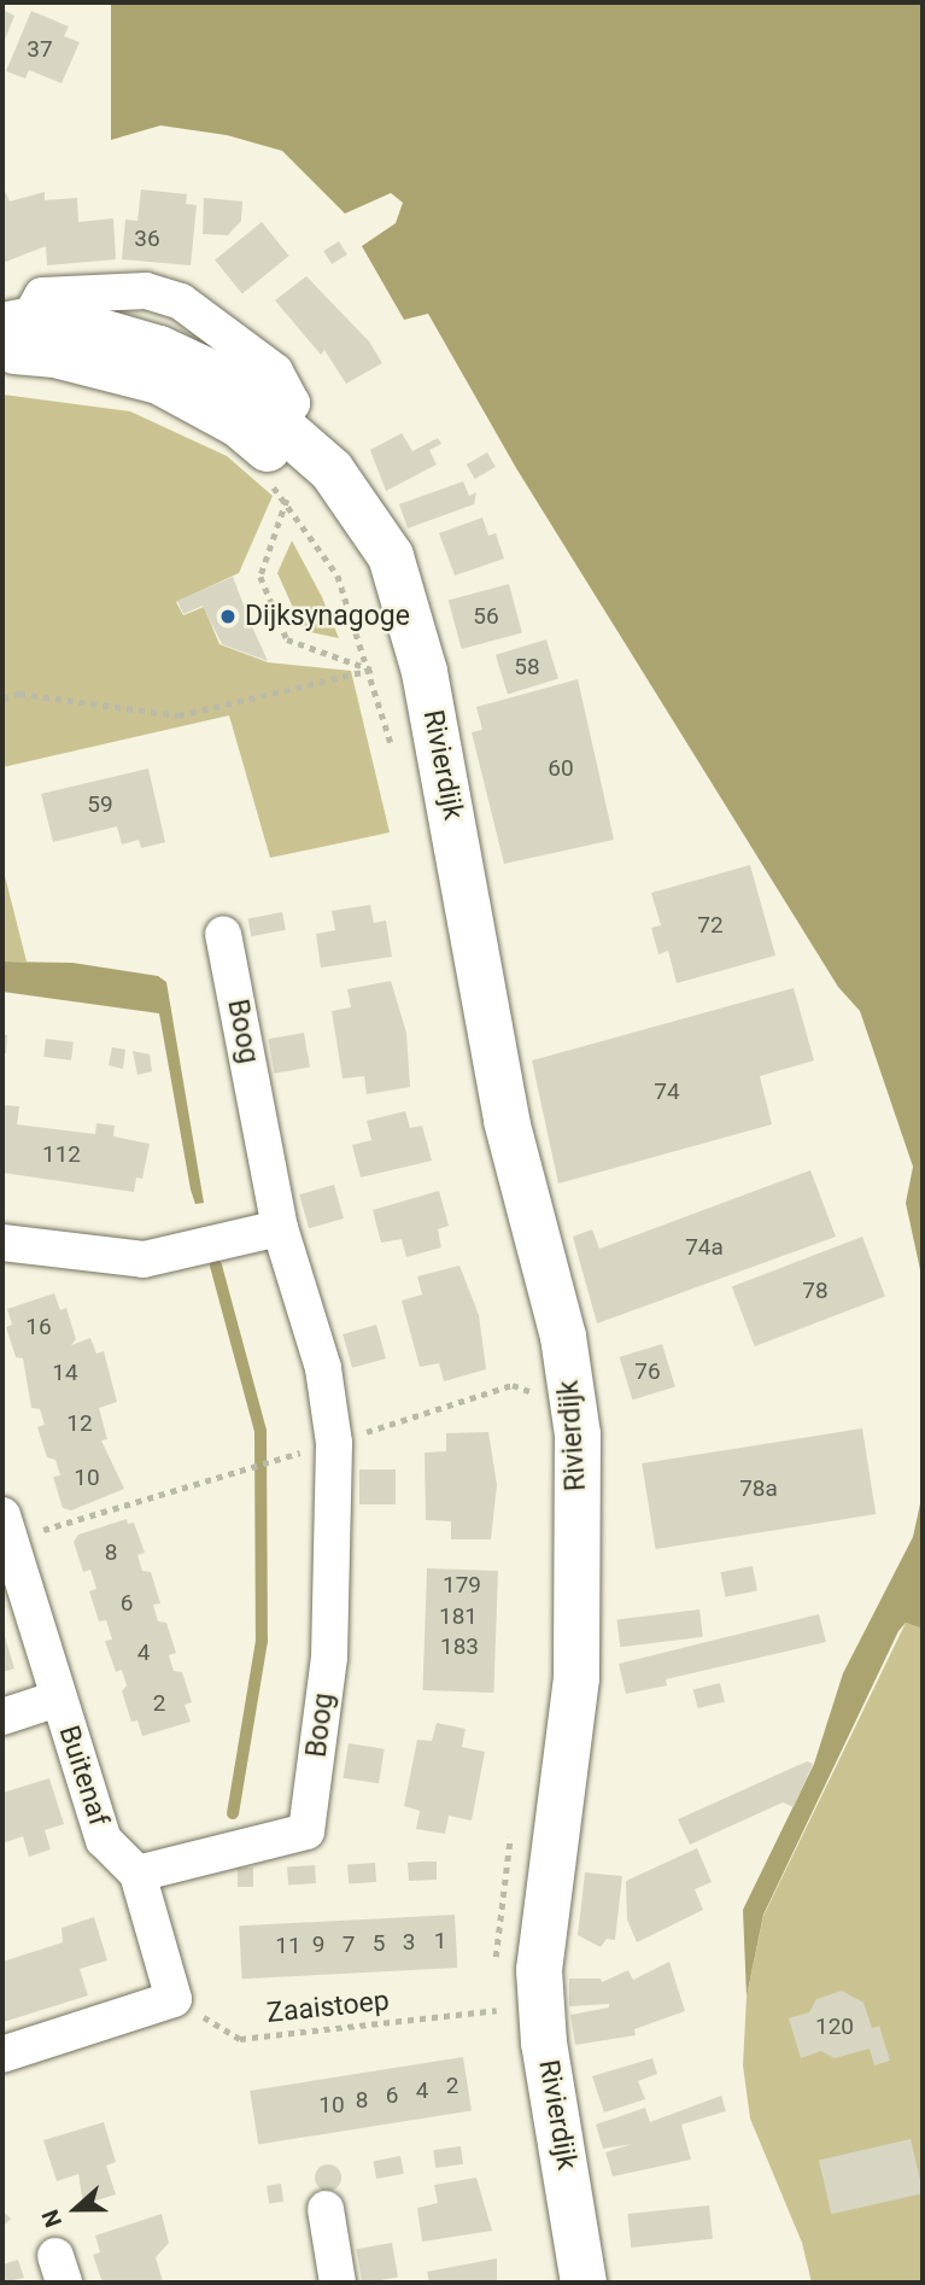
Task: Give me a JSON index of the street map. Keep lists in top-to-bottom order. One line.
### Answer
{"streets":{"street":["Rivierdijk","Boog","Buitenaf"],"path":["Zaaistoep"]},"crossings":[["Boog","Buitenaf"],["Buitenaf","Zaaistoep"]],"places":["Dijksynagoge"],"house_numbers":["37","36","56","58","60","59","72","74","112","74a","78","16","76","14","12","10","78a","8","179","6","181","183","4","2","1","3","5","9","7","11","120","2","4","6","8","10"],"north":"left"}
